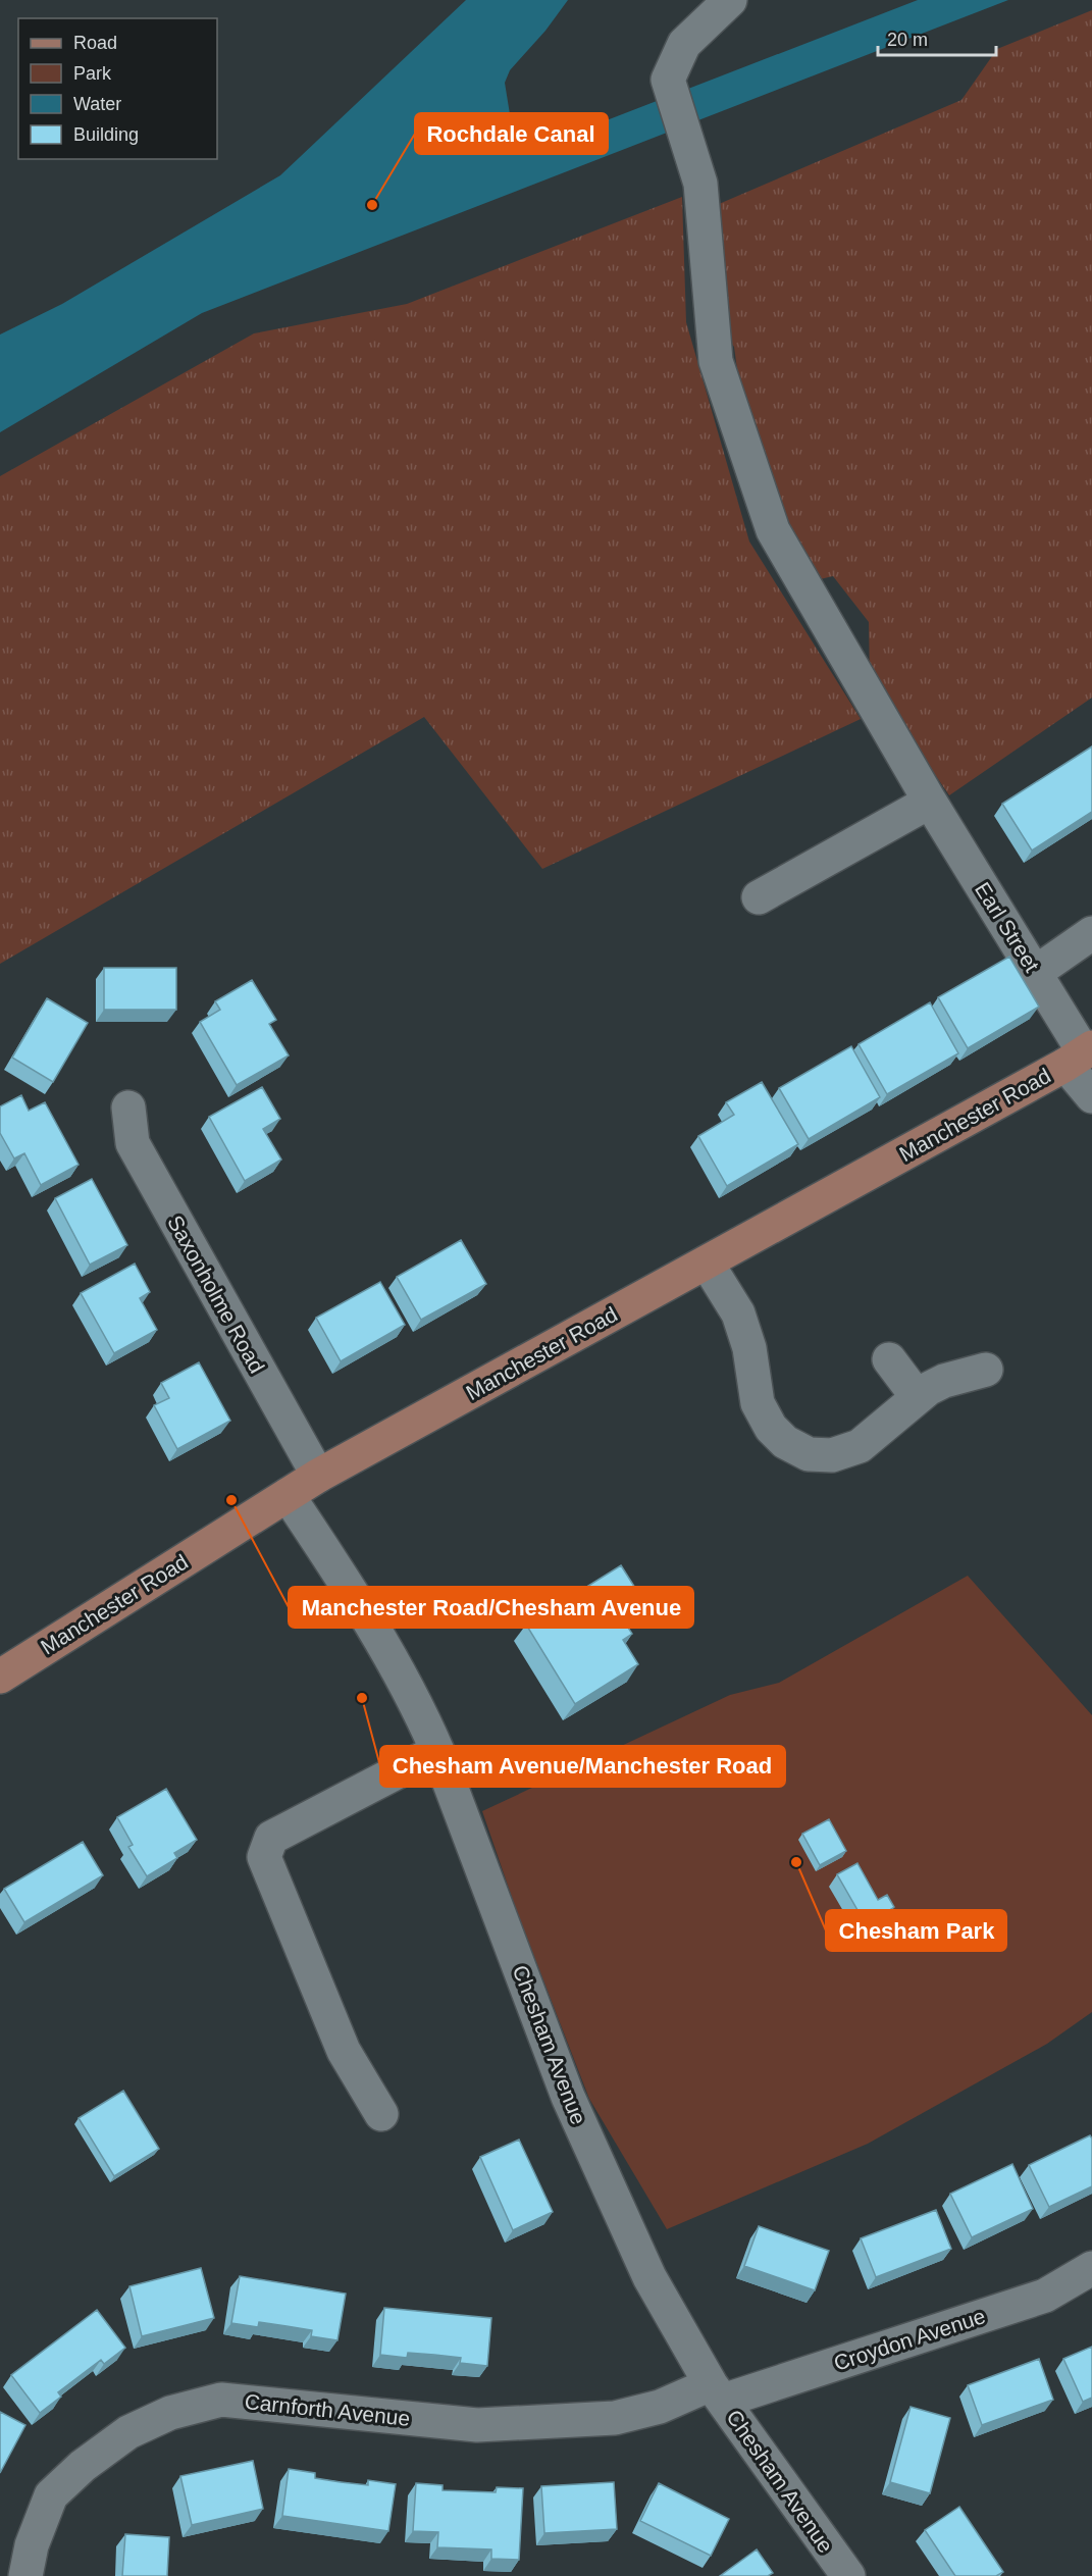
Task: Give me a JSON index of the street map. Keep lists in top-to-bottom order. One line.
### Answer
{"streets":{"main road":["Manchester Road"],"street":["Earl Street","Saxonholme Road","Chesham Avenue","Croydon Avenue","Carnforth Avenue"]},"crossings":[["Earl Street","Manchester Road"],["Manchester Road","Saxonholme Road"],["Manchester Road","Chesham Avenue"],["Chesham Avenue","Croydon Avenue"],["Chesham Avenue","Carnforth Avenue"],["Croydon Avenue","Carnforth Avenue"]],"places":["Rochdale Canal","Manchester Road/Chesham Avenue","Chesham Avenue/Manchester Road","Chesham Park"],"legend":["Road","Park","Water","Building"],"scale_bar":"20 m"}
